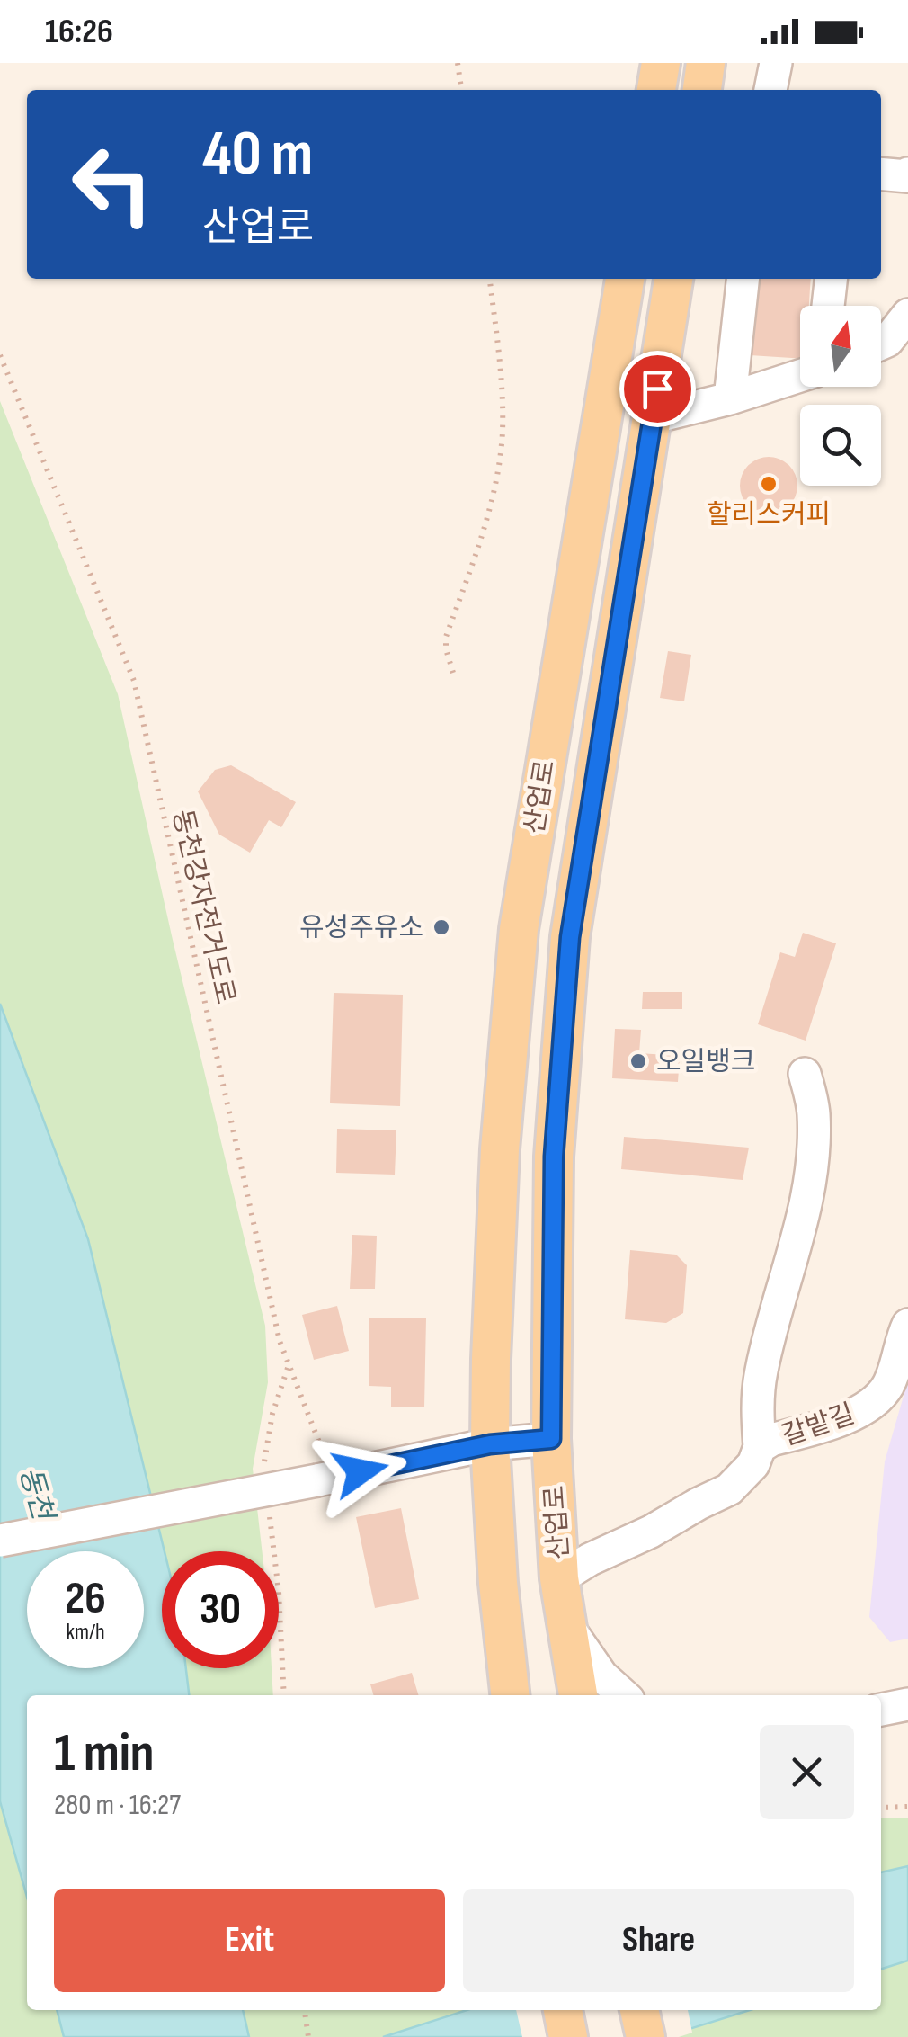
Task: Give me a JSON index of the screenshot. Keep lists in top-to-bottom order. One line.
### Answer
{"streets":{"main road":["산업로"],"street":["갈밭길"],"path":["동천강자전거도로"]},"crossings":[["산업로","갈밭길"]],"water":["동천"],"places":["할리스커피","유성주유소","오일뱅크"],"north":"top","page":{"status":"16:26","turn":["40 m","산업로"],"speed":"26 km/h","limit":"30","heading":["1 min","280 m · 16:27"],"buttons":["Exit","Share"]}}
